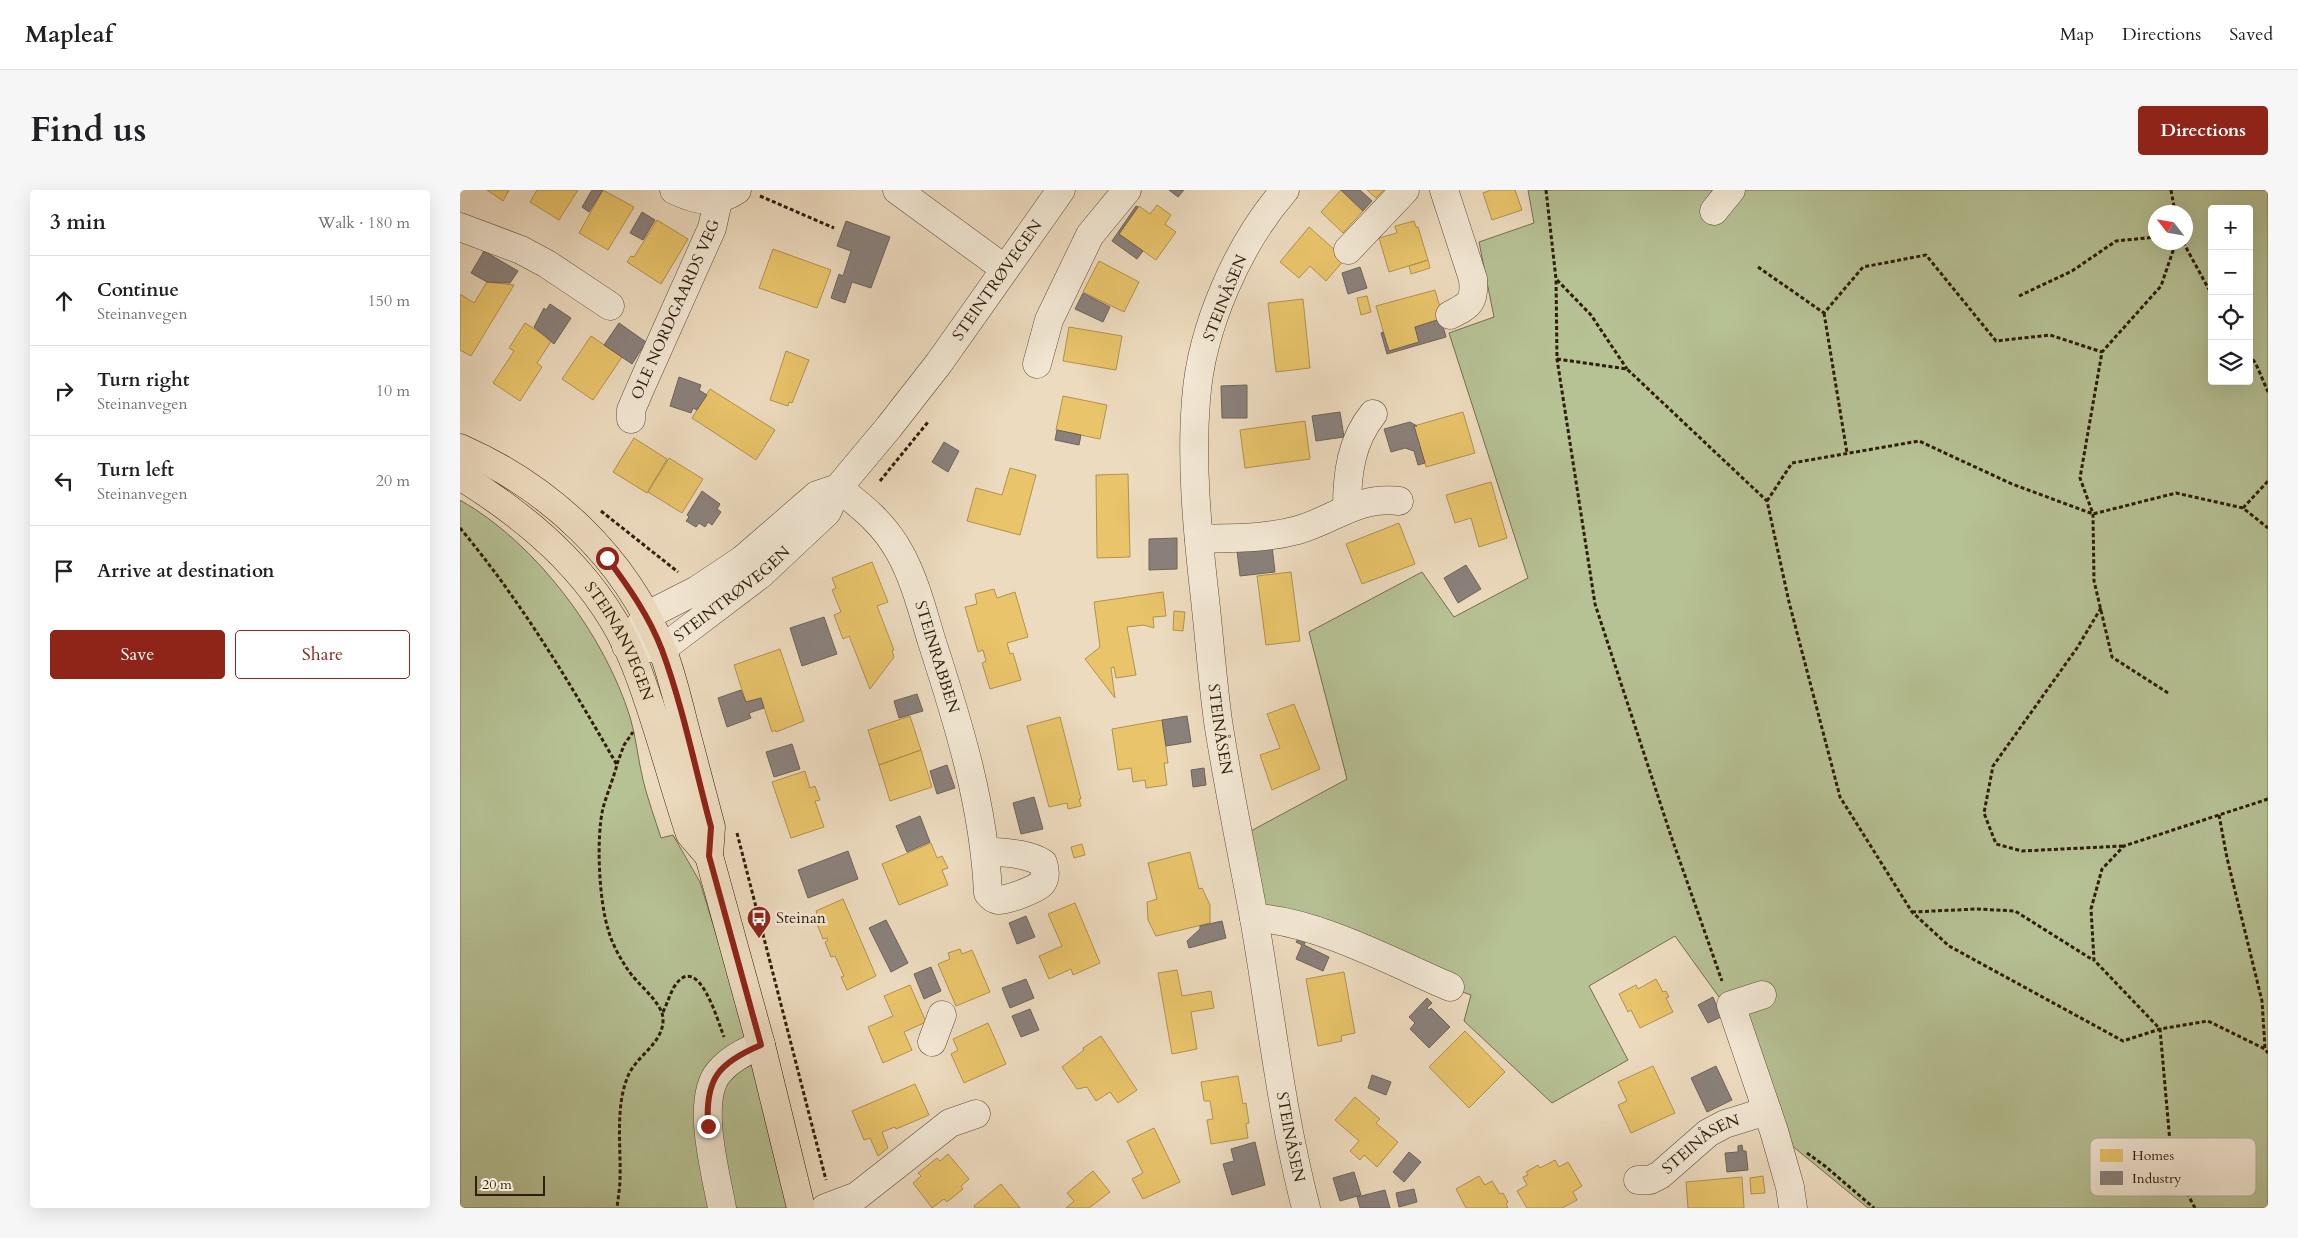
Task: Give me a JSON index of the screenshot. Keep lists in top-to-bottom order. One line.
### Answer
{"streets":{"main road":["STEINANVEGEN"],"street":["STEINTRØVEGEN","STEINÅSEN","OLE NORDGAARDS VEG","STEINRABBEN"]},"crossings":[["STEINTRØVEGEN","STEINANVEGEN"],["STEINTRØVEGEN","STEINRABBEN"]],"places":{"bus stop":["Steinan"]},"legend":["Homes","Industry"],"scale_bar":"20 m","north":"top left","page":{"header":"Mapleaf","nav":["Map","Directions","Saved"],"title":"Find us","buttons":["Directions",["Save","Share"]],"heading":["3 min","Walk · 180 m"],"map_buttons":["+","−"],"list":[["Continue","Steinanvegen","150 m"],["Turn right","Steinanvegen","10 m"],["Turn left","Steinanvegen","20 m"],"Arrive at destination"],"scale":"20 m"}}
